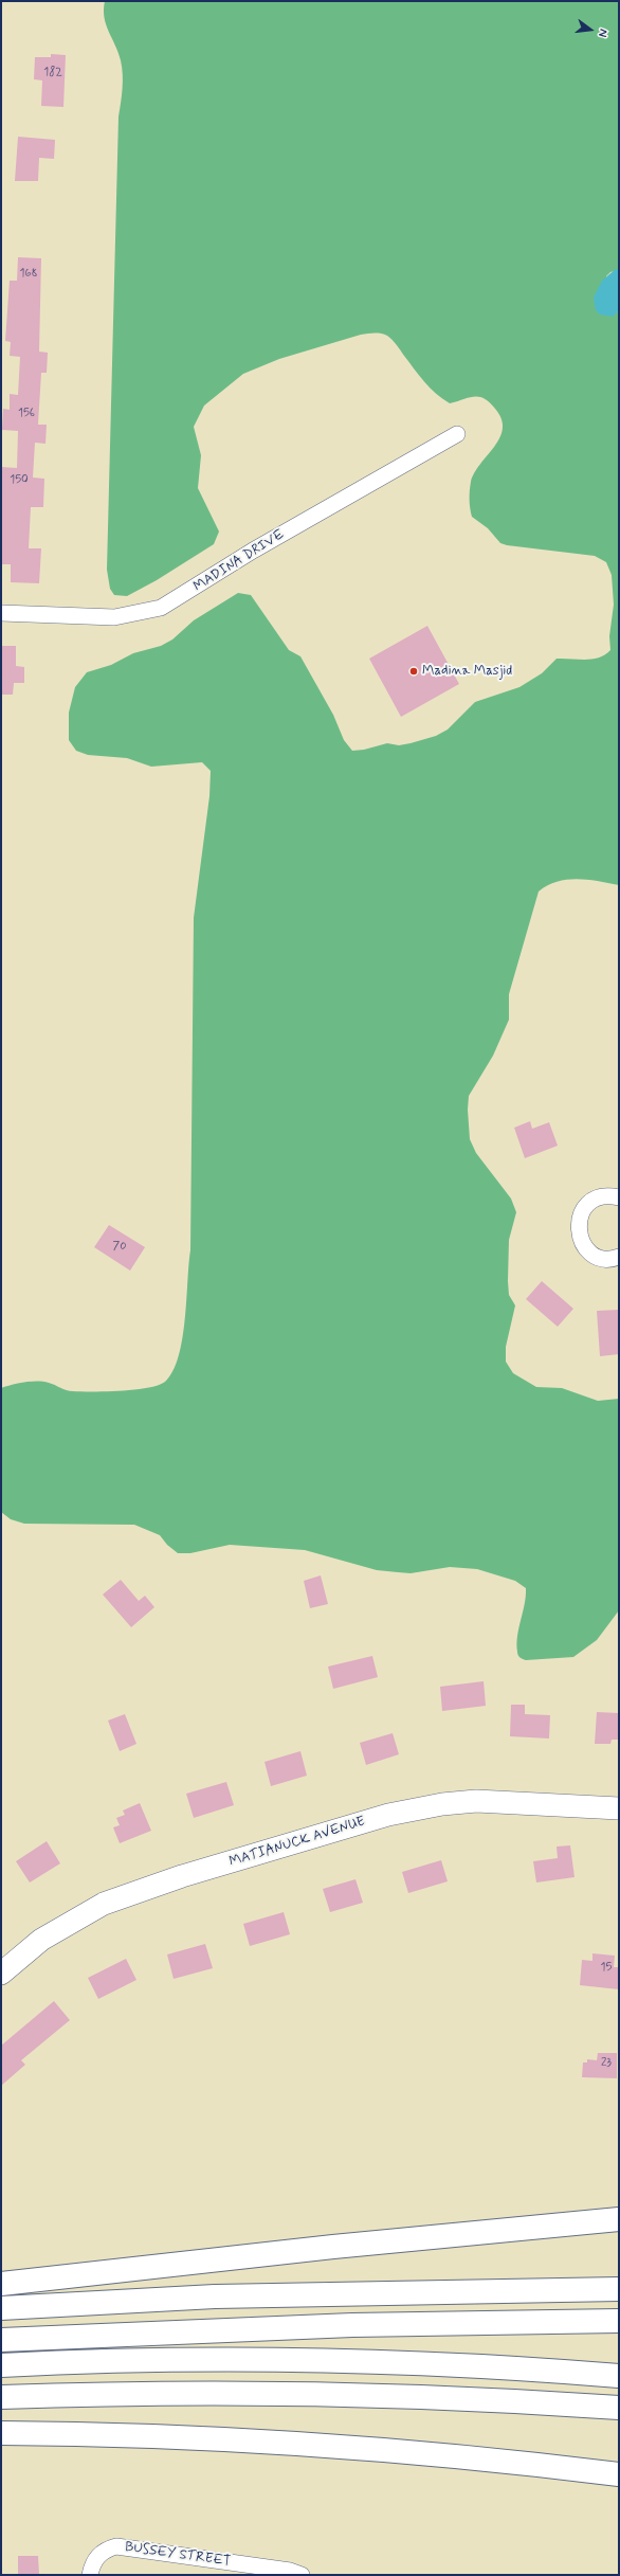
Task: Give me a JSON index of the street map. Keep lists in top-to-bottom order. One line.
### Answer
{"streets":{"street":["MADINA DRIVE","MATIANUCK AVENUE","BUSSEY STREET"]},"places":["Madina Masjid"],"house_numbers":["182","168","156","150","70","15","23"],"north":"right"}
